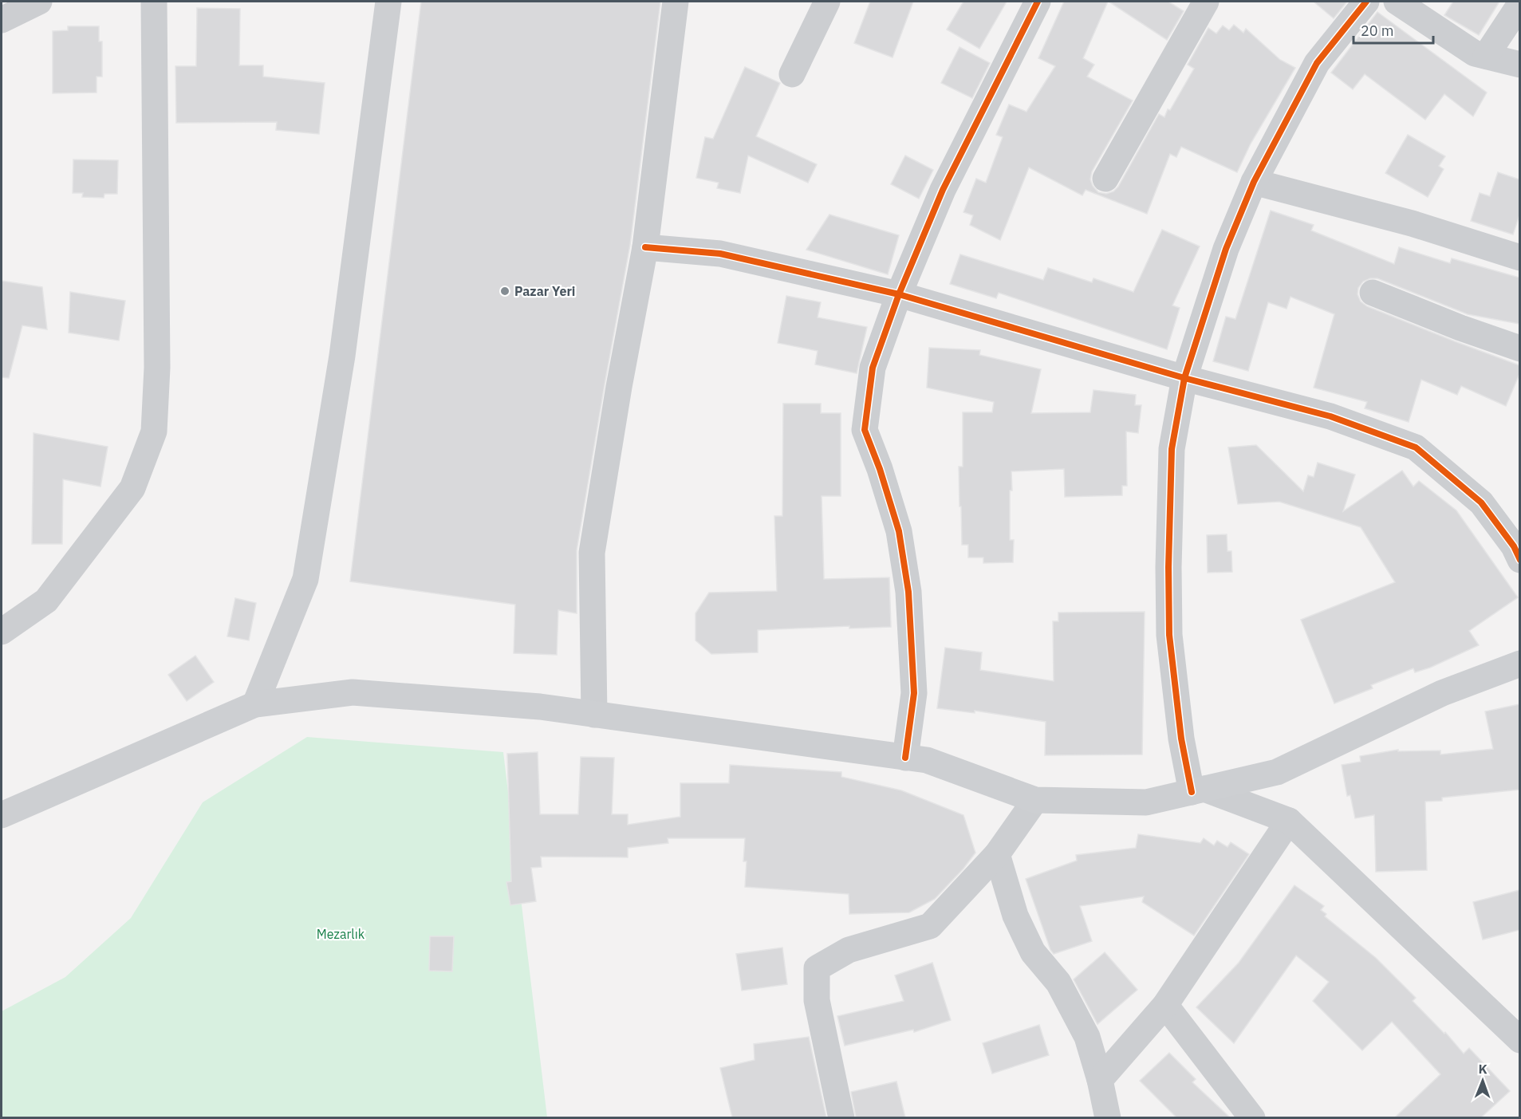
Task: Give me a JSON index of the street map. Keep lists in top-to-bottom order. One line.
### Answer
{"parks":["Mezarlık"],"places":["Pazar Yeri"],"scale_bar":"20 m","north":"top"}
